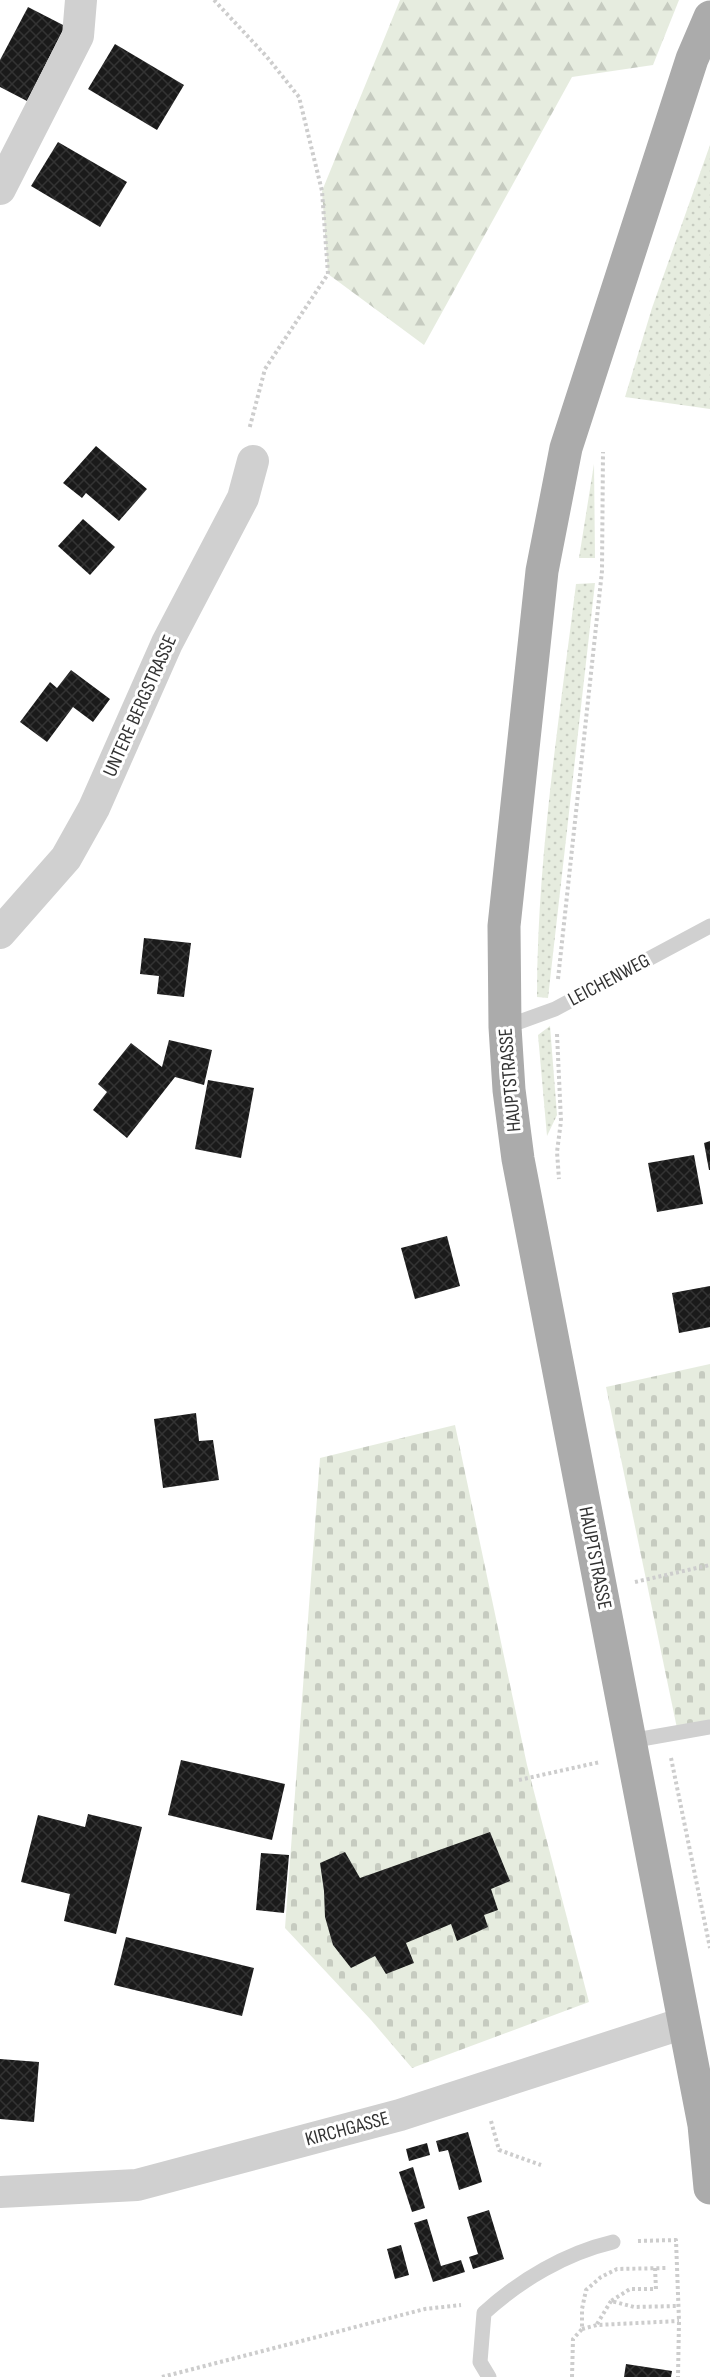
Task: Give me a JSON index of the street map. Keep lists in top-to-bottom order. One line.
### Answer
{"streets":{"main road":["HAUPTSTRASSE"],"street":["UNTERE BERGSTRASSE","KIRCHGASSE"],"lane":["LEICHENWEG"]},"crossings":[["LEICHENWEG","HAUPTSTRASSE"],["HAUPTSTRASSE","KIRCHGASSE"]]}
